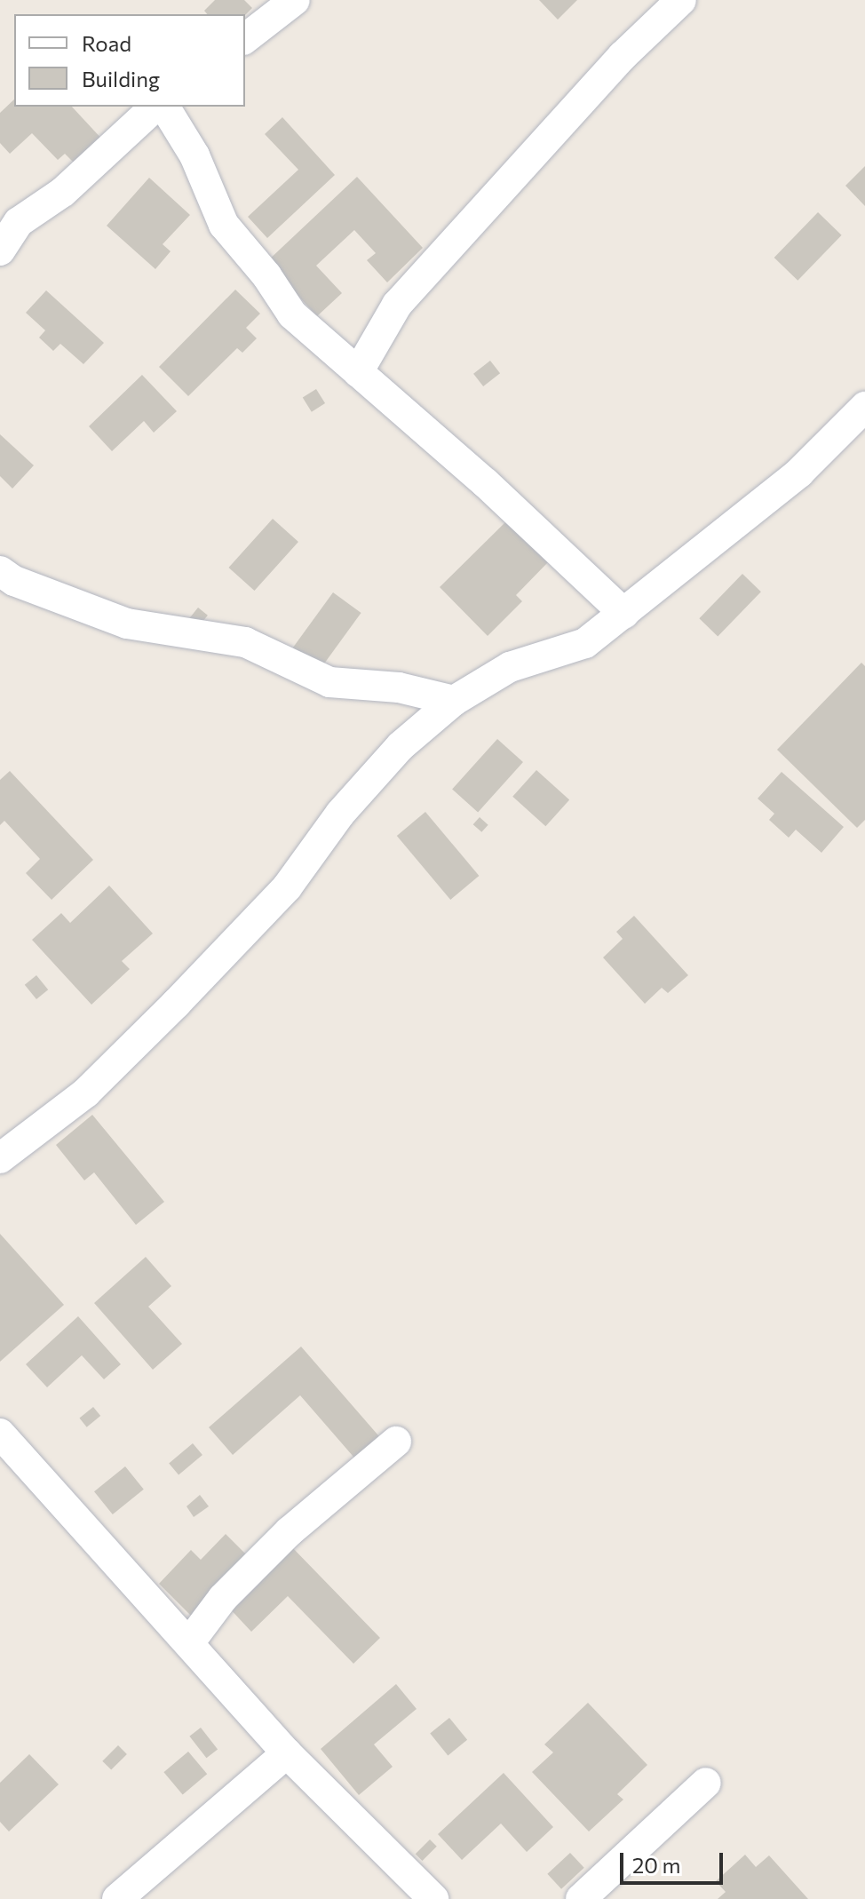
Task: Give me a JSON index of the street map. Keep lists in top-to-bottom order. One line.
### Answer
{"legend":["Road","Building"],"scale_bar":"20 m"}
